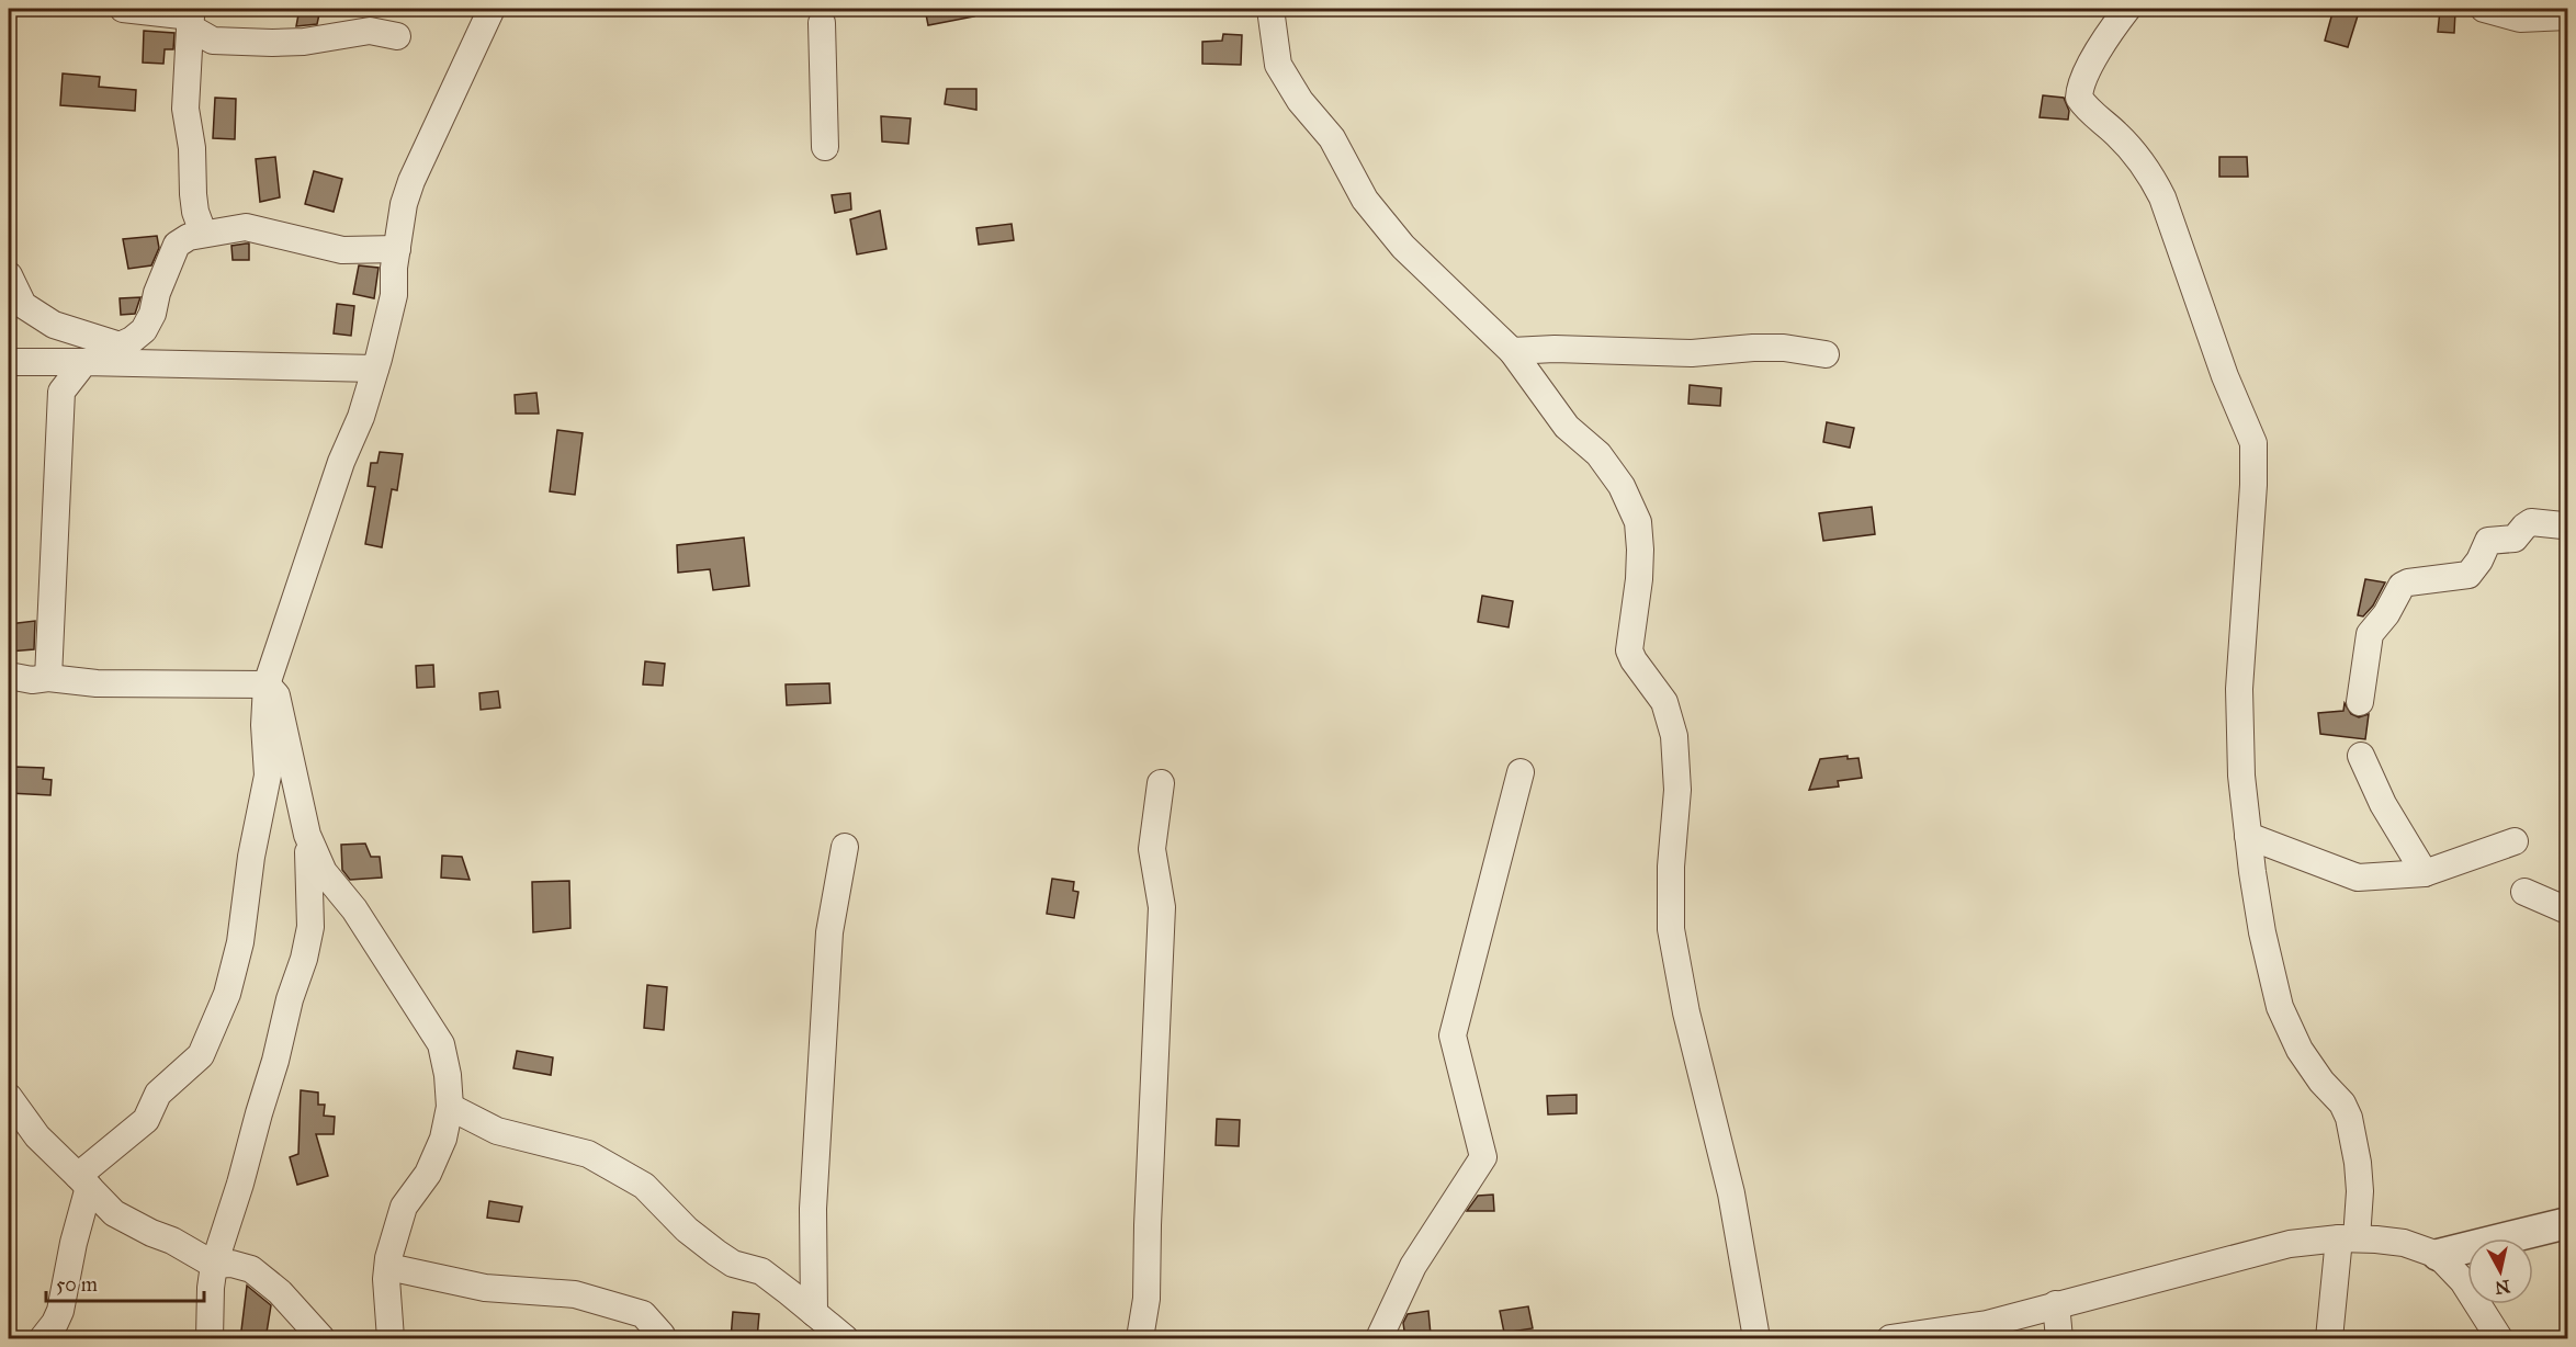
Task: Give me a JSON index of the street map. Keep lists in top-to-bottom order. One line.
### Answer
{"scale_bar":"50 m","north":"bottom"}
